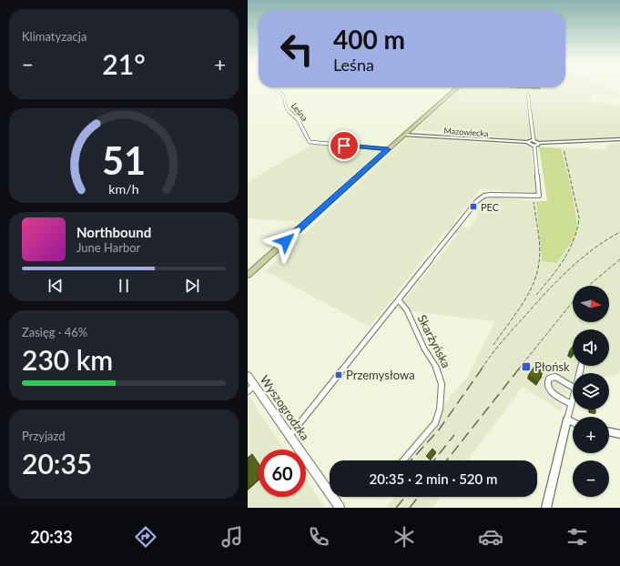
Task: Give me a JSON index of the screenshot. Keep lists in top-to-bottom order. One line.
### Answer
{"streets":{"main road":["Wyszogrodzka"],"street":["Leśna","Mazowiecka","Skarżyńska"]},"places":{"transit":["PEC","Płońsk","Przemysłowa"]},"north":"right","page":{"tile":["Klimatyzacja",["Zasięg · 46%","230 km"],["Przyjazd","20:35"]],"turn":["400 m","Leśna"],"heat":["−","21°","+"],"song":["Northbound","June Harbor"],"map_buttons":["+","−"],"limit":"60","trip":"20:35 · 2 min · 520 m","tabs":"20:33","gauge":["51","km/h"]}}
